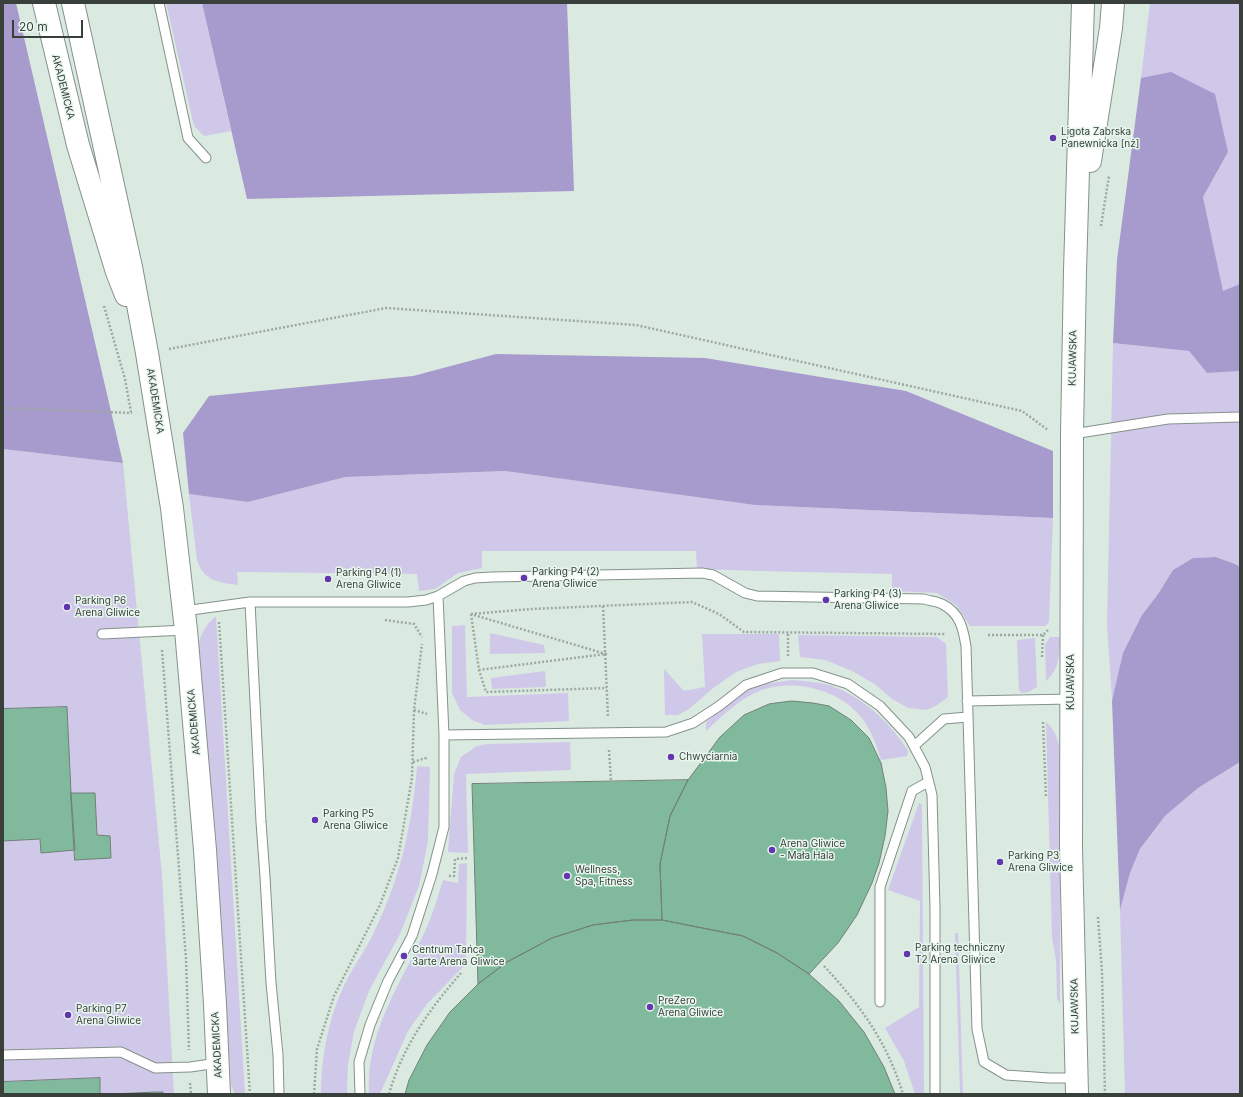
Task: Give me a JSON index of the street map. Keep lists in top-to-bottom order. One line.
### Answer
{"streets":{"street":["AKADEMICKA","KUJAWSKA"]},"places":["Ligota Zabrska Panewnicka [nż]","Parking P4 (2) Arena Gliwice","Parking P4 (1) Arena Gliwice","Parking P4 (3) Arena Gliwice","Parking P6 Arena Gliwice","Chwyciarnia","Parking P5 Arena Gliwice","Arena Gliwice - Mała Hala","Parking P3 Arena Gliwice","Wellness, Spa, Fitness","Parking techniczny T2 Arena Gliwice","Centrum Tańca 3arte Arena Gliwice","PreZero Arena Gliwice","Parking P7 Arena Gliwice"],"scale_bar":"20 m"}
